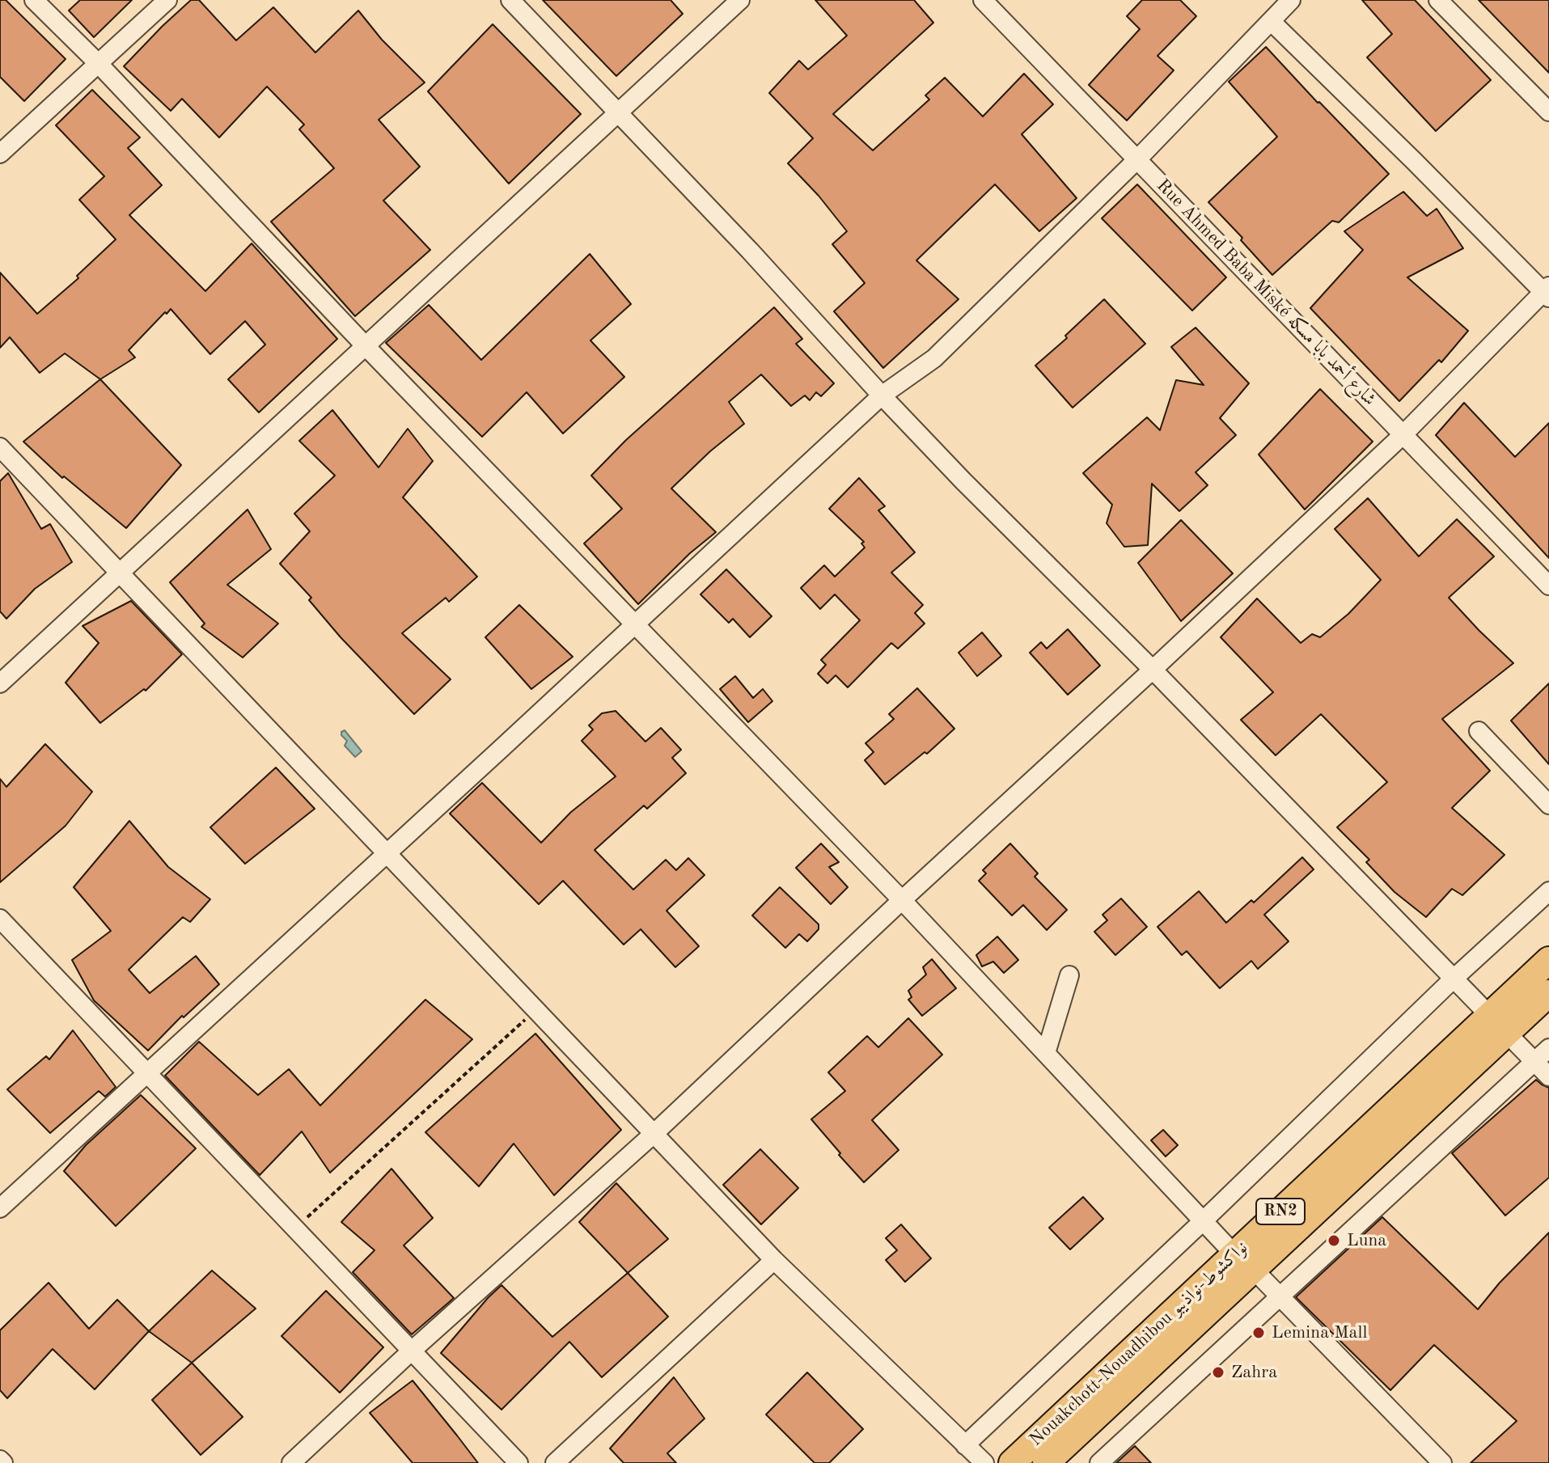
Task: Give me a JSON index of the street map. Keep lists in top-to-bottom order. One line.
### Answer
{"streets":{"highway":["RN2","Nouakchott-Nouadhibou نواكشوط-نواذيبو"],"street":["Rue Ahmed Baba Miské شارع أحمد بابا مسكه"]},"places":["Luna","Lemina Mall","Zahra"]}
